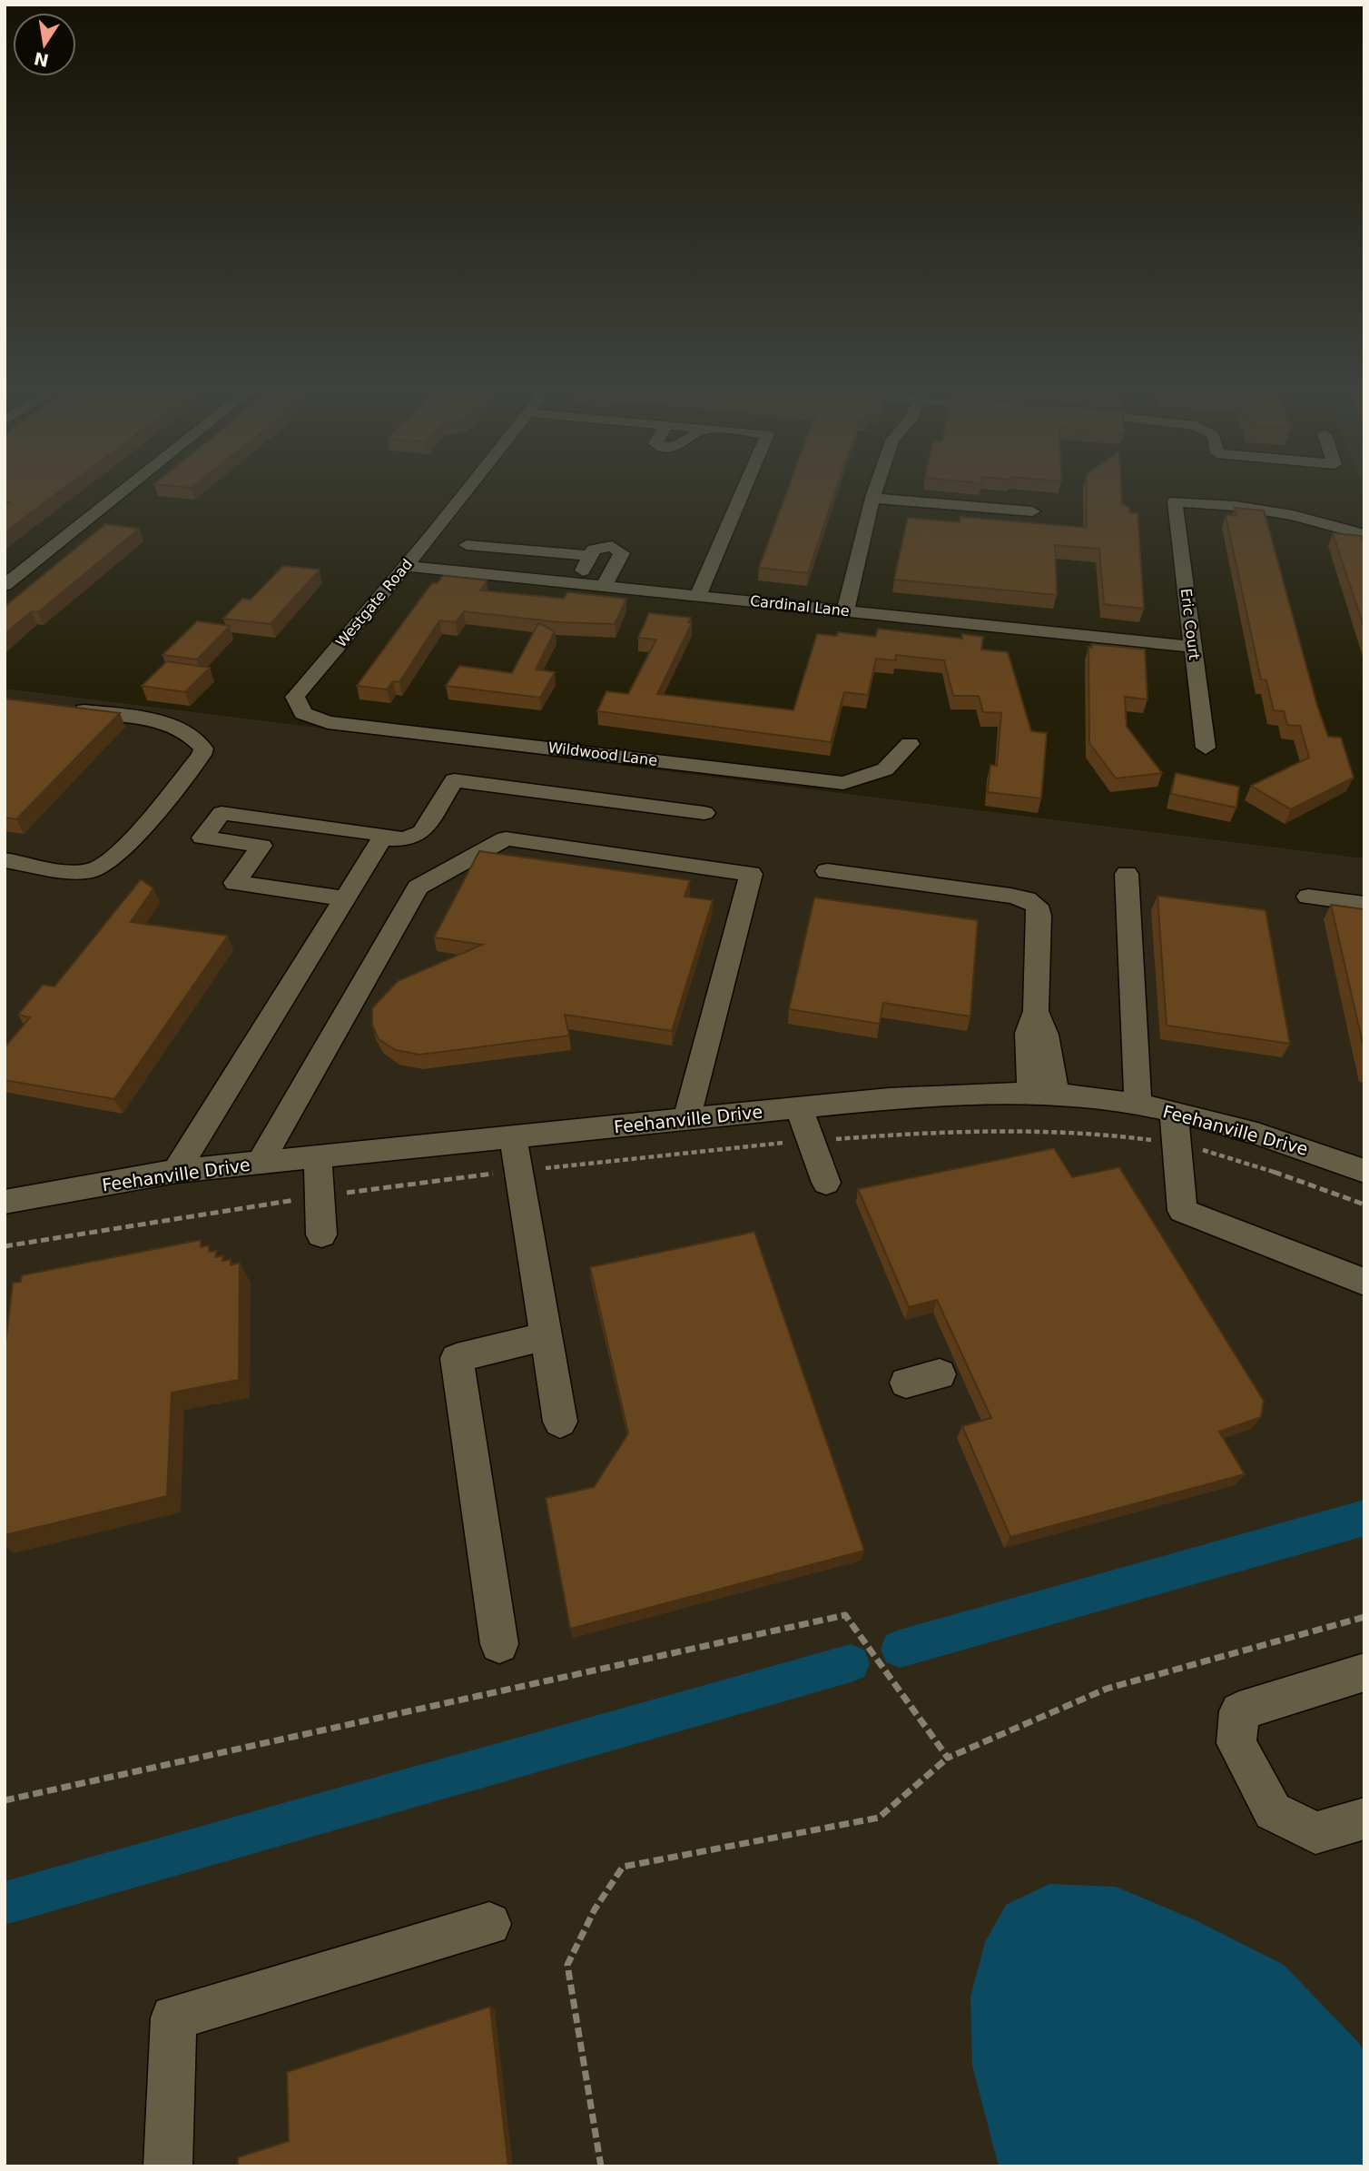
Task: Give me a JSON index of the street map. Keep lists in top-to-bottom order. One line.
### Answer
{"streets":{"street":["Westgate Road","Cardinal Lane","Eric Court","Wildwood Lane","Feehanville Drive"]},"crossings":[["Westgate Road","Cardinal Lane"],["Westgate Road","Wildwood Lane"],["Cardinal Lane","Eric Court"]],"north":"bottom"}
